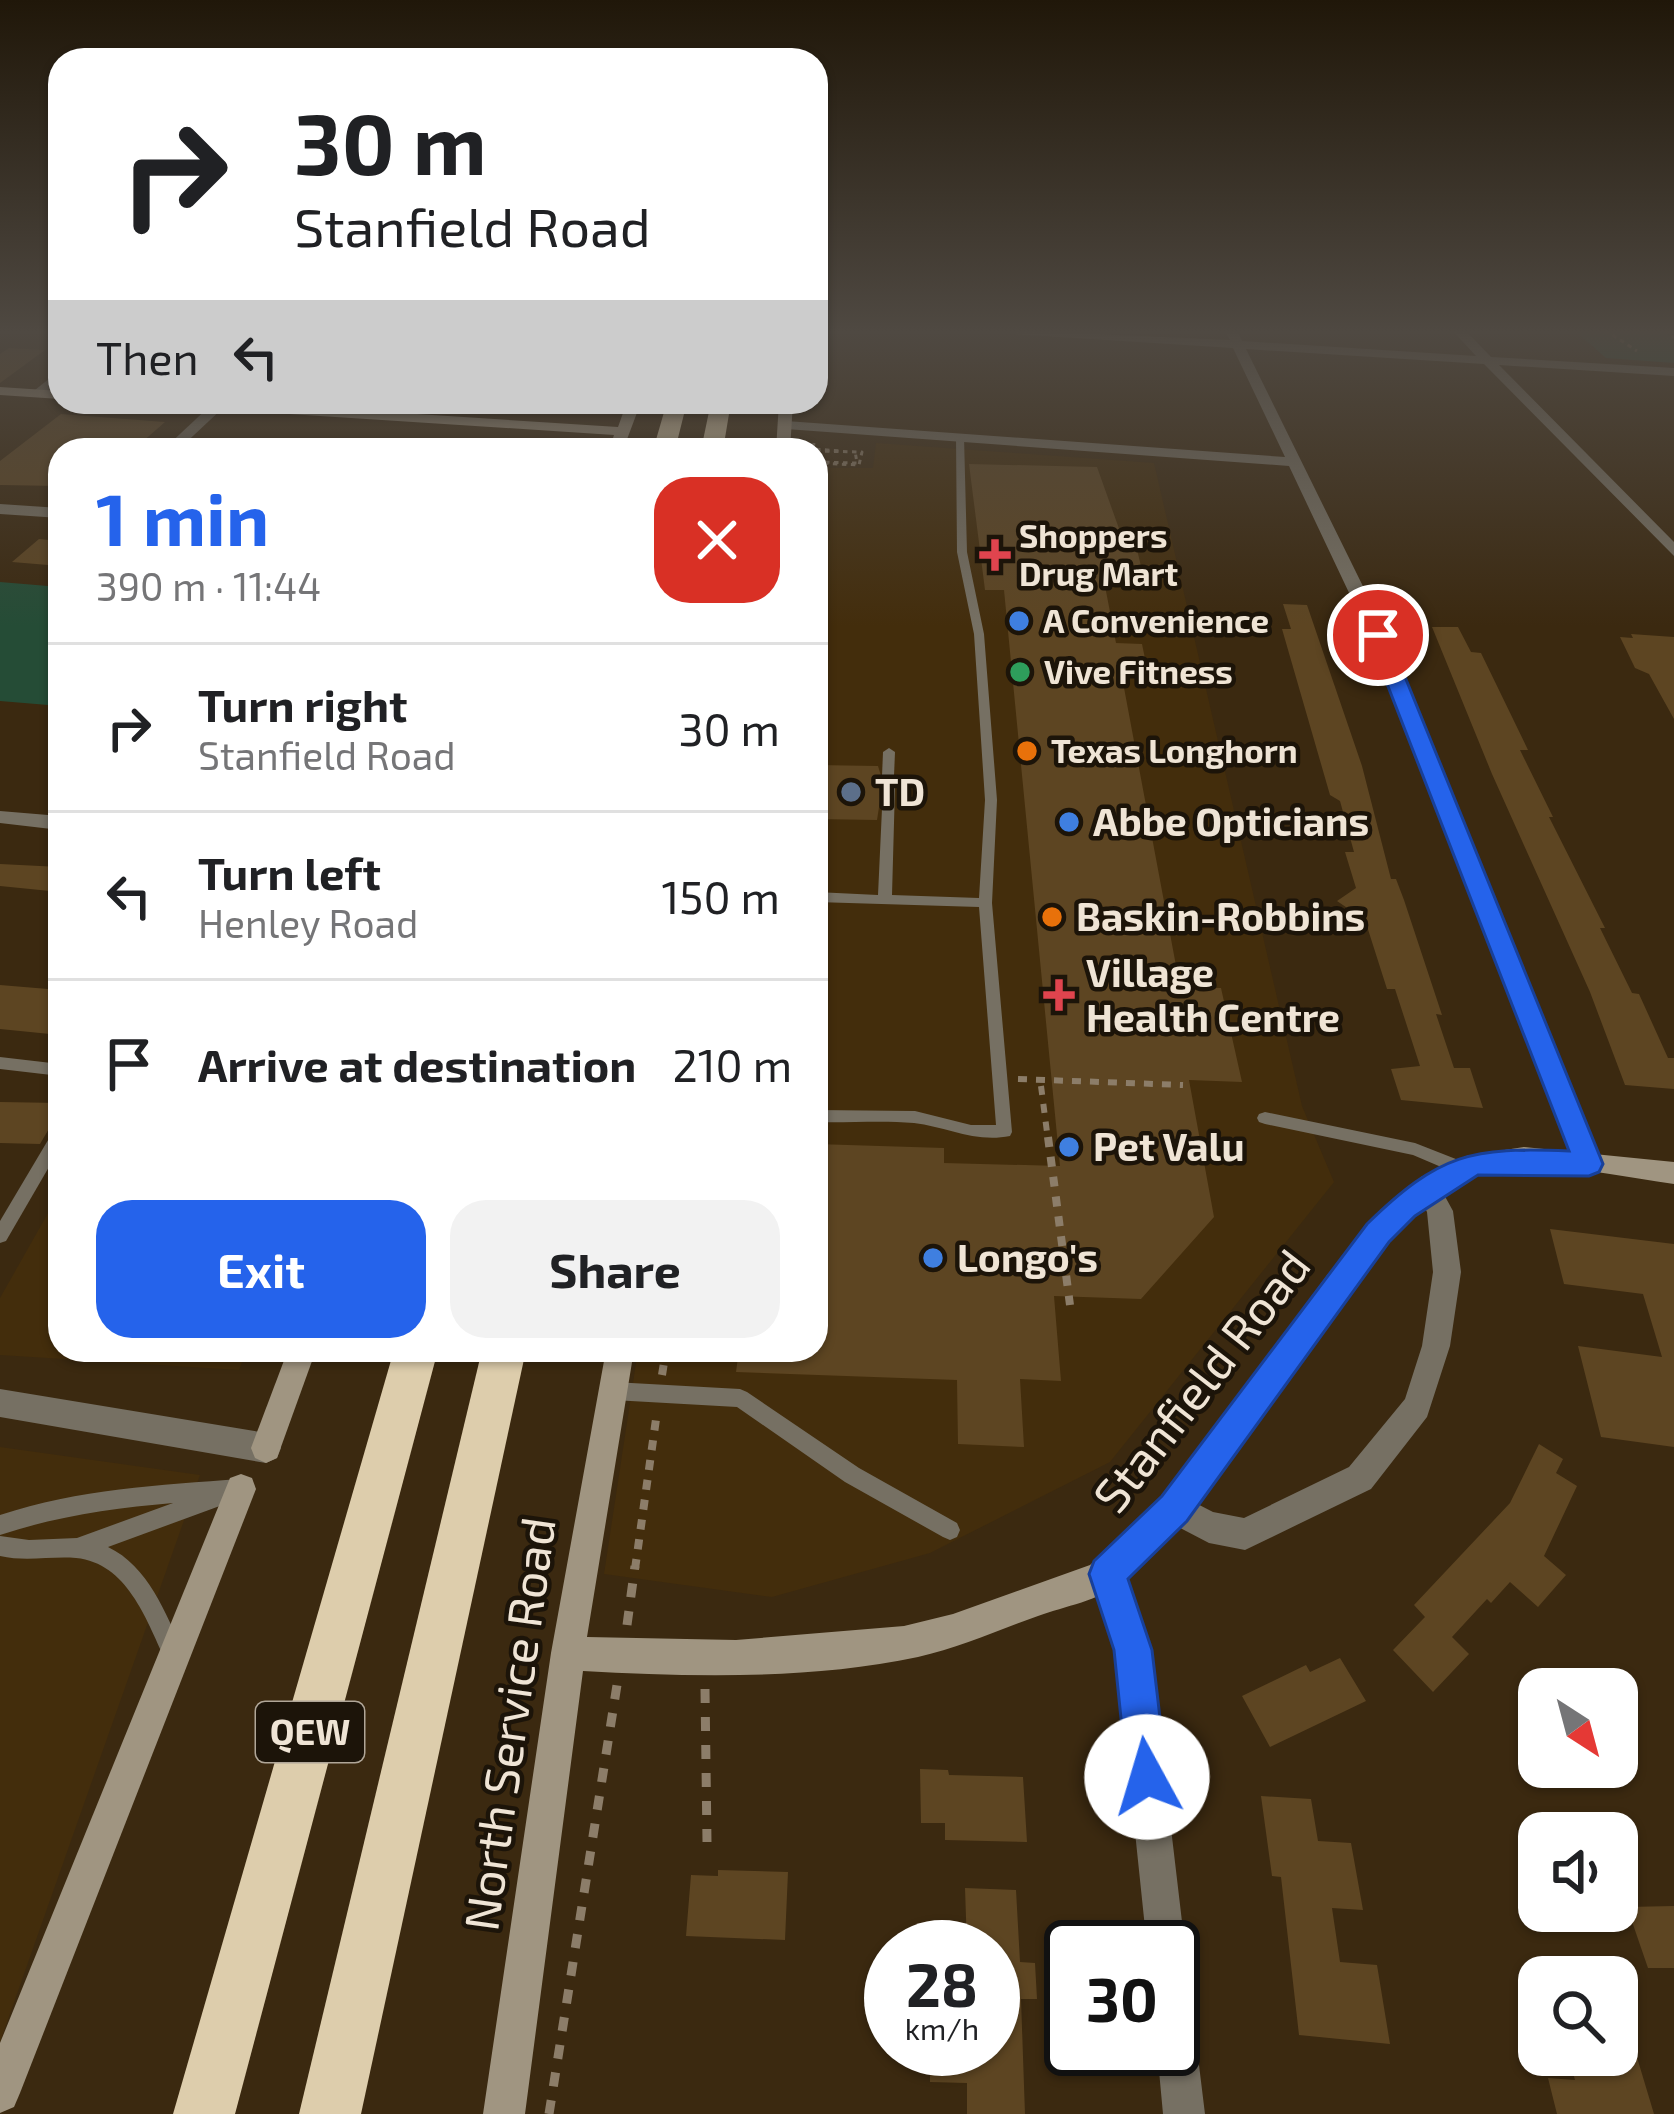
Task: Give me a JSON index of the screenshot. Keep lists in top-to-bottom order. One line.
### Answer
{"streets":{"highway":["QEW"],"street":["Stanfield Road","North Service Road"]},"crossings":[["Stanfield Road","North Service Road"]],"places":{"health":["Shoppers Drug Mart","Village Health Centre"],"other":["A Convenience","Vive Fitness","Texas Longhorn","TD","Abbe Opticians","Baskin-Robbins","Pet Valu","Longo's"]},"north":"bottom right","page":{"turn":["30 m","Stanfield Road"],"then":"Then","heading":["1 min","390 m · 11:44"],"list":[{"name":"Turn right","note":"Stanfield Road","value":"30 m"},{"name":"Turn left","note":"Henley Road","value":"150 m"},{"name":"Arrive at destination","value":"210 m"}],"buttons":["Exit","Share"],"speed":"28 km/h","limit":"30"}}
